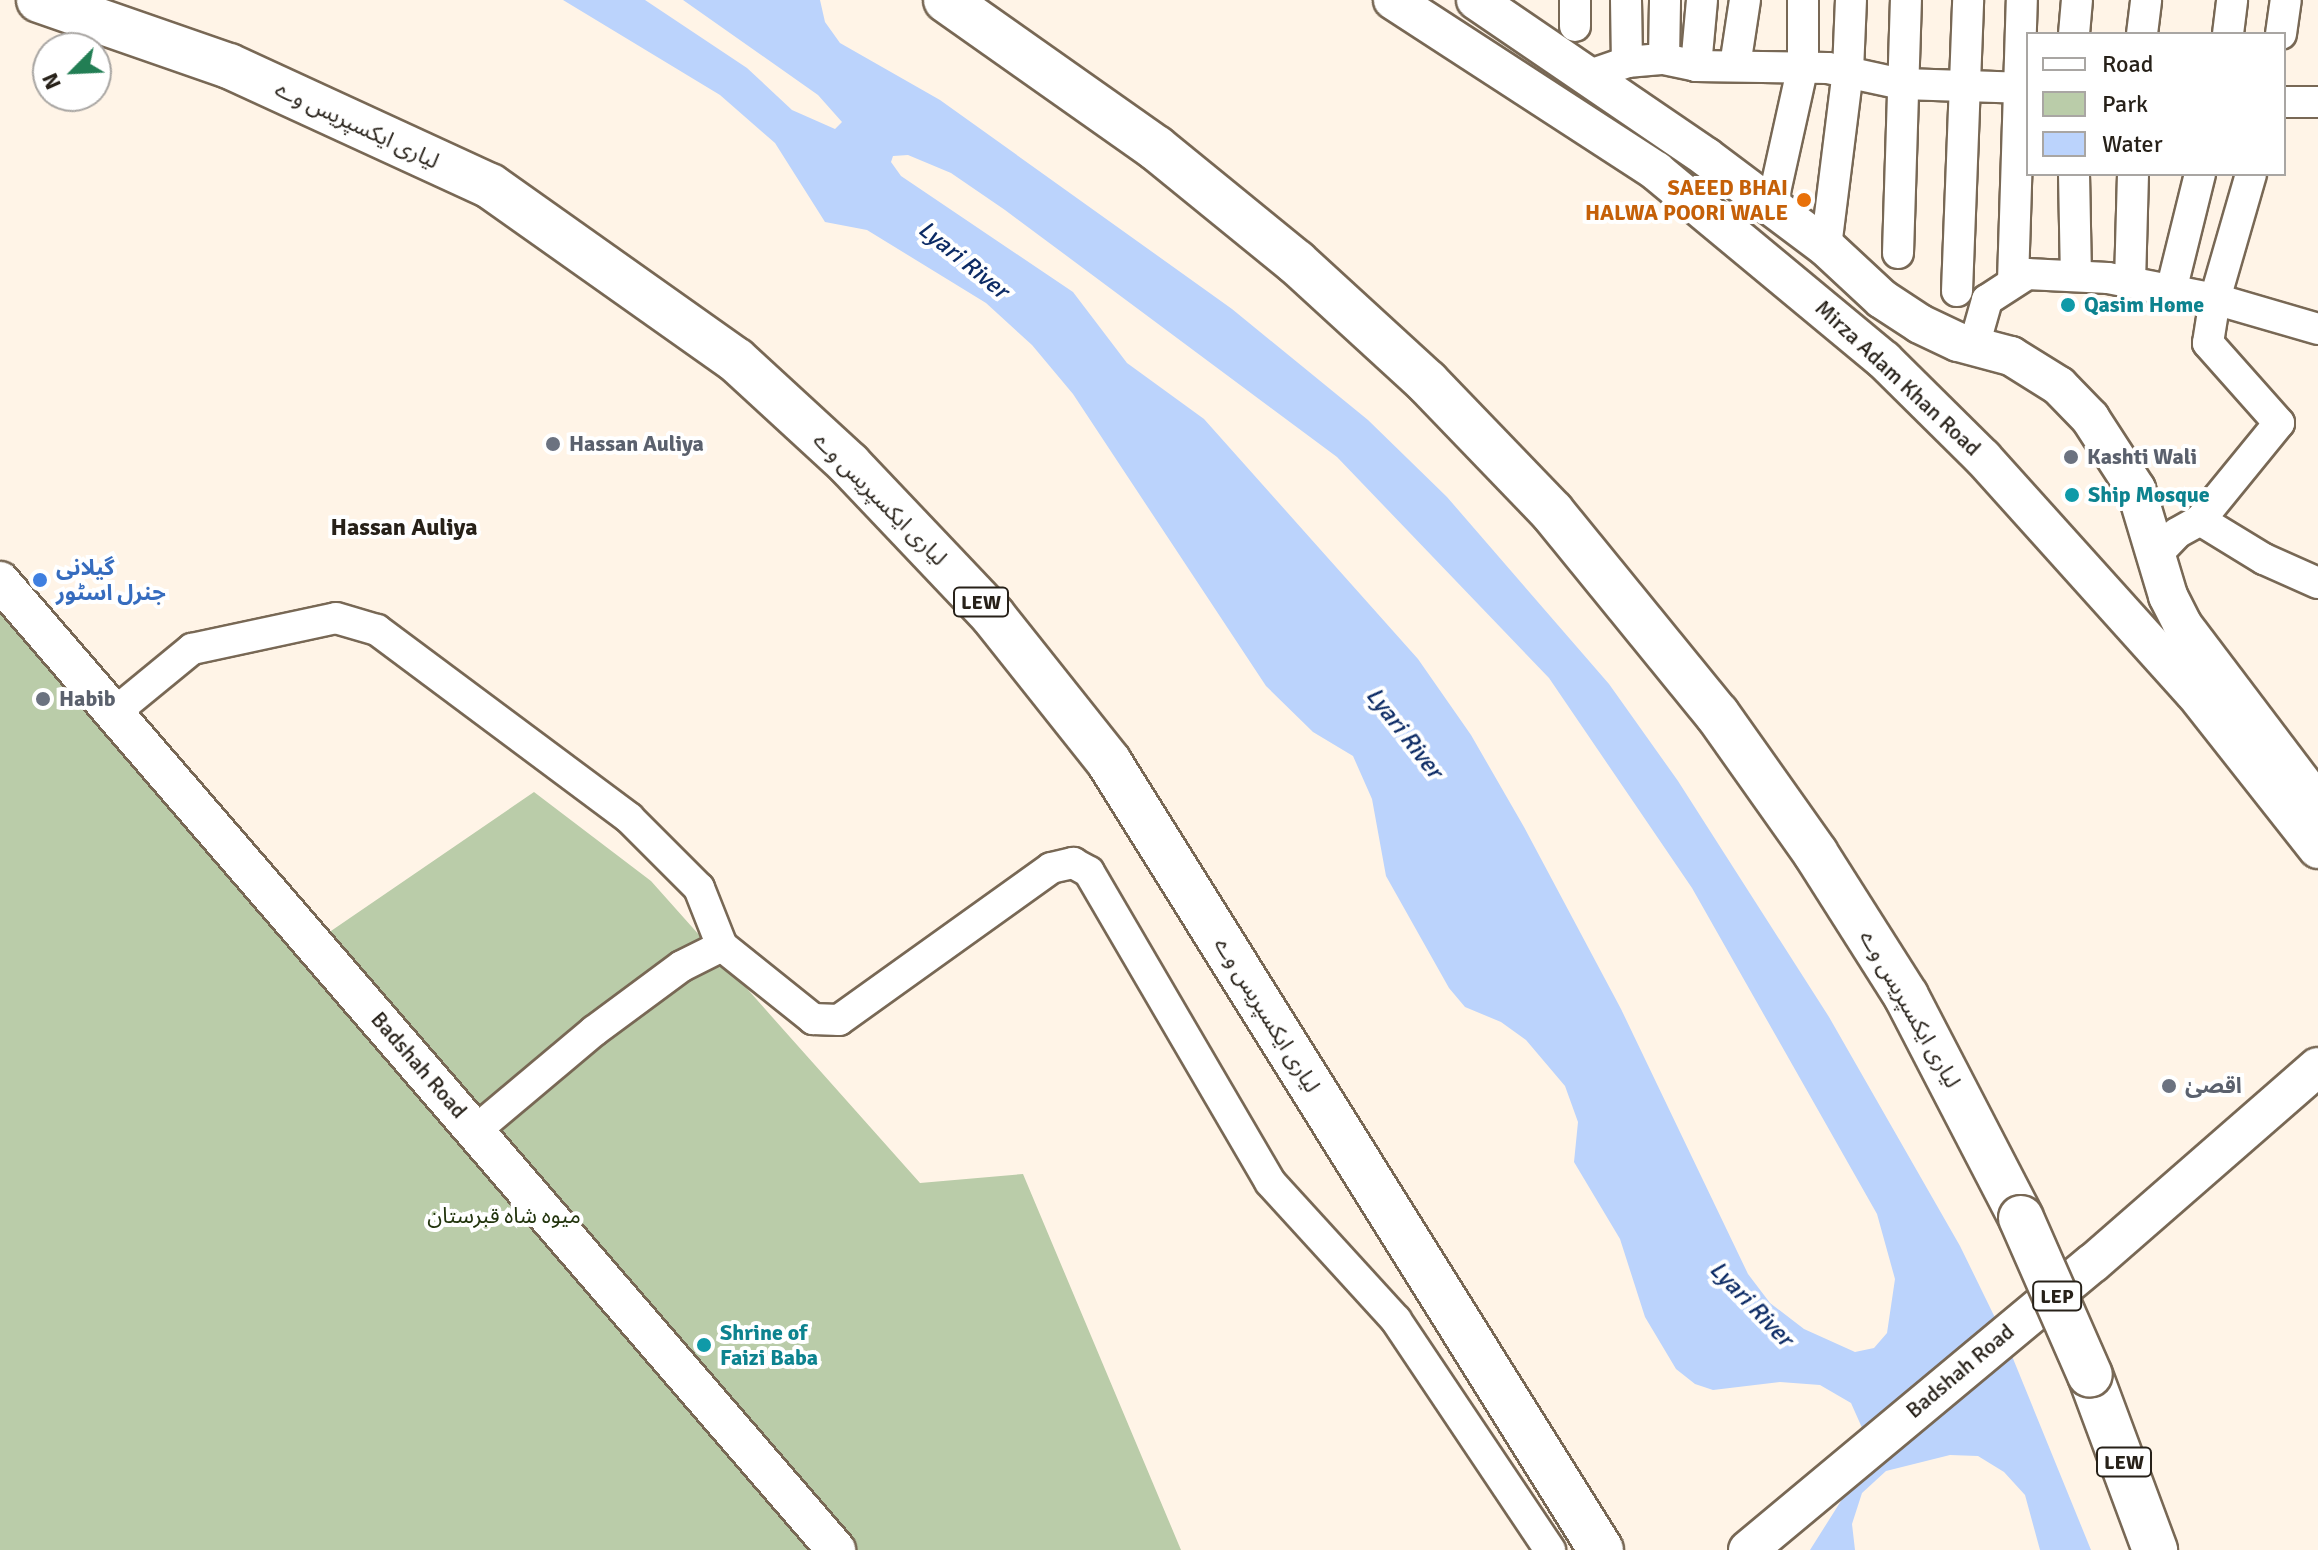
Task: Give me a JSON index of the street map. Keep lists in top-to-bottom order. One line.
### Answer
{"streets":{"highway":["لیاری ایکسپریس وے","LEW","LEP"],"main road":["Mirza Adam Khan Road","Badshah Road"]},"districts":["Hassan Auliya"],"water":["Lyari River"],"parks":["میوہ شاہ قبرستان"],"places":["SAEED BHAI HALWA POORI WALE","Qasim Home","Hassan Auliya","Kashti Wali","Ship Mosque","گیلانی جنرل اسٹور","Habib","اقصیٰ","Shrine of Faizi Baba"],"legend":["Road","Park","Water"],"north":"bottom left"}
